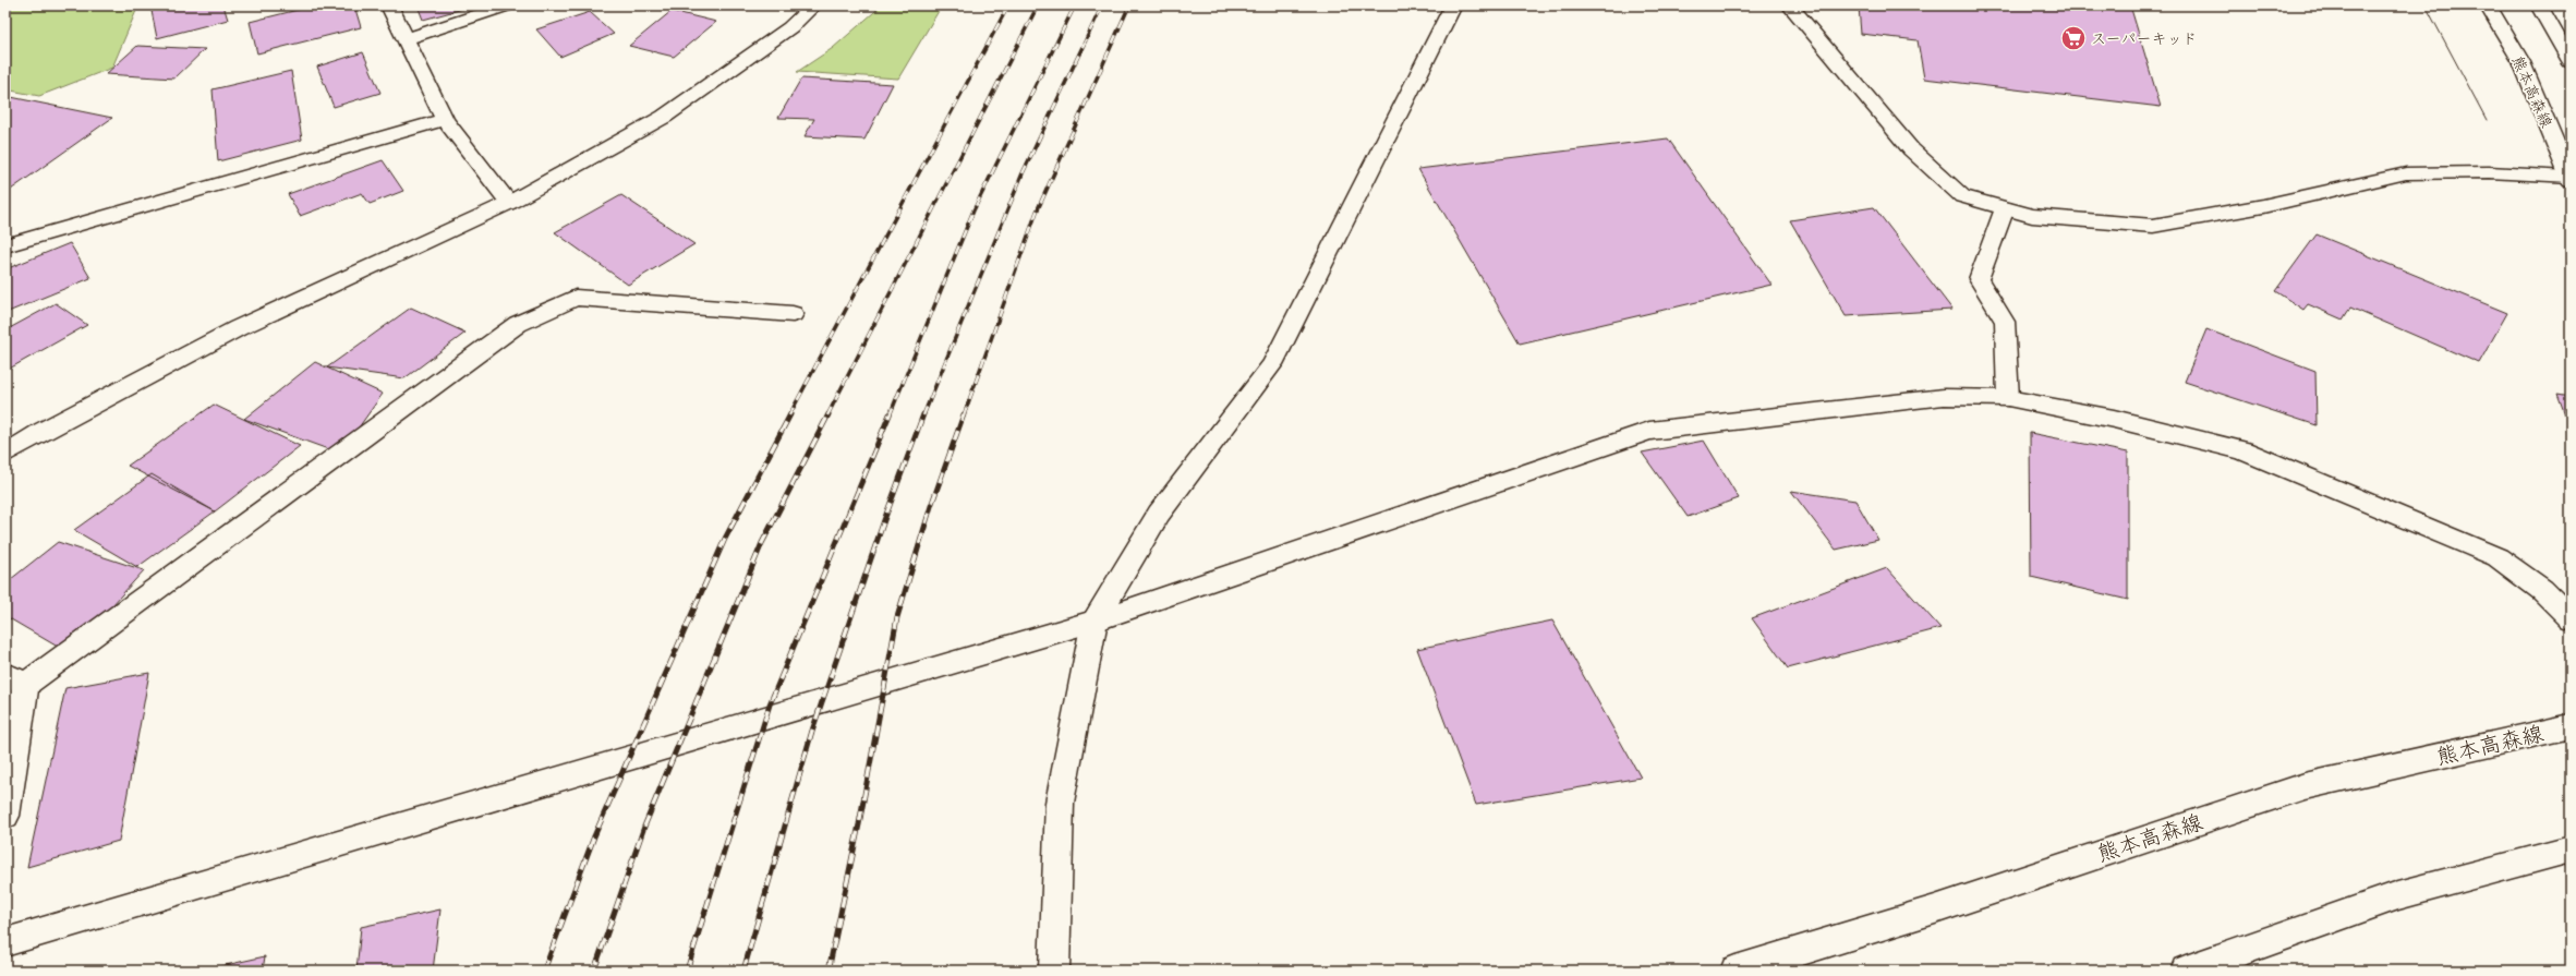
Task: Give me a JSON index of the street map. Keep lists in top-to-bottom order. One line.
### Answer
{"streets":{"street":["熊本高森線"]},"places":{"supermarket":["スーパーキッド"]}}
